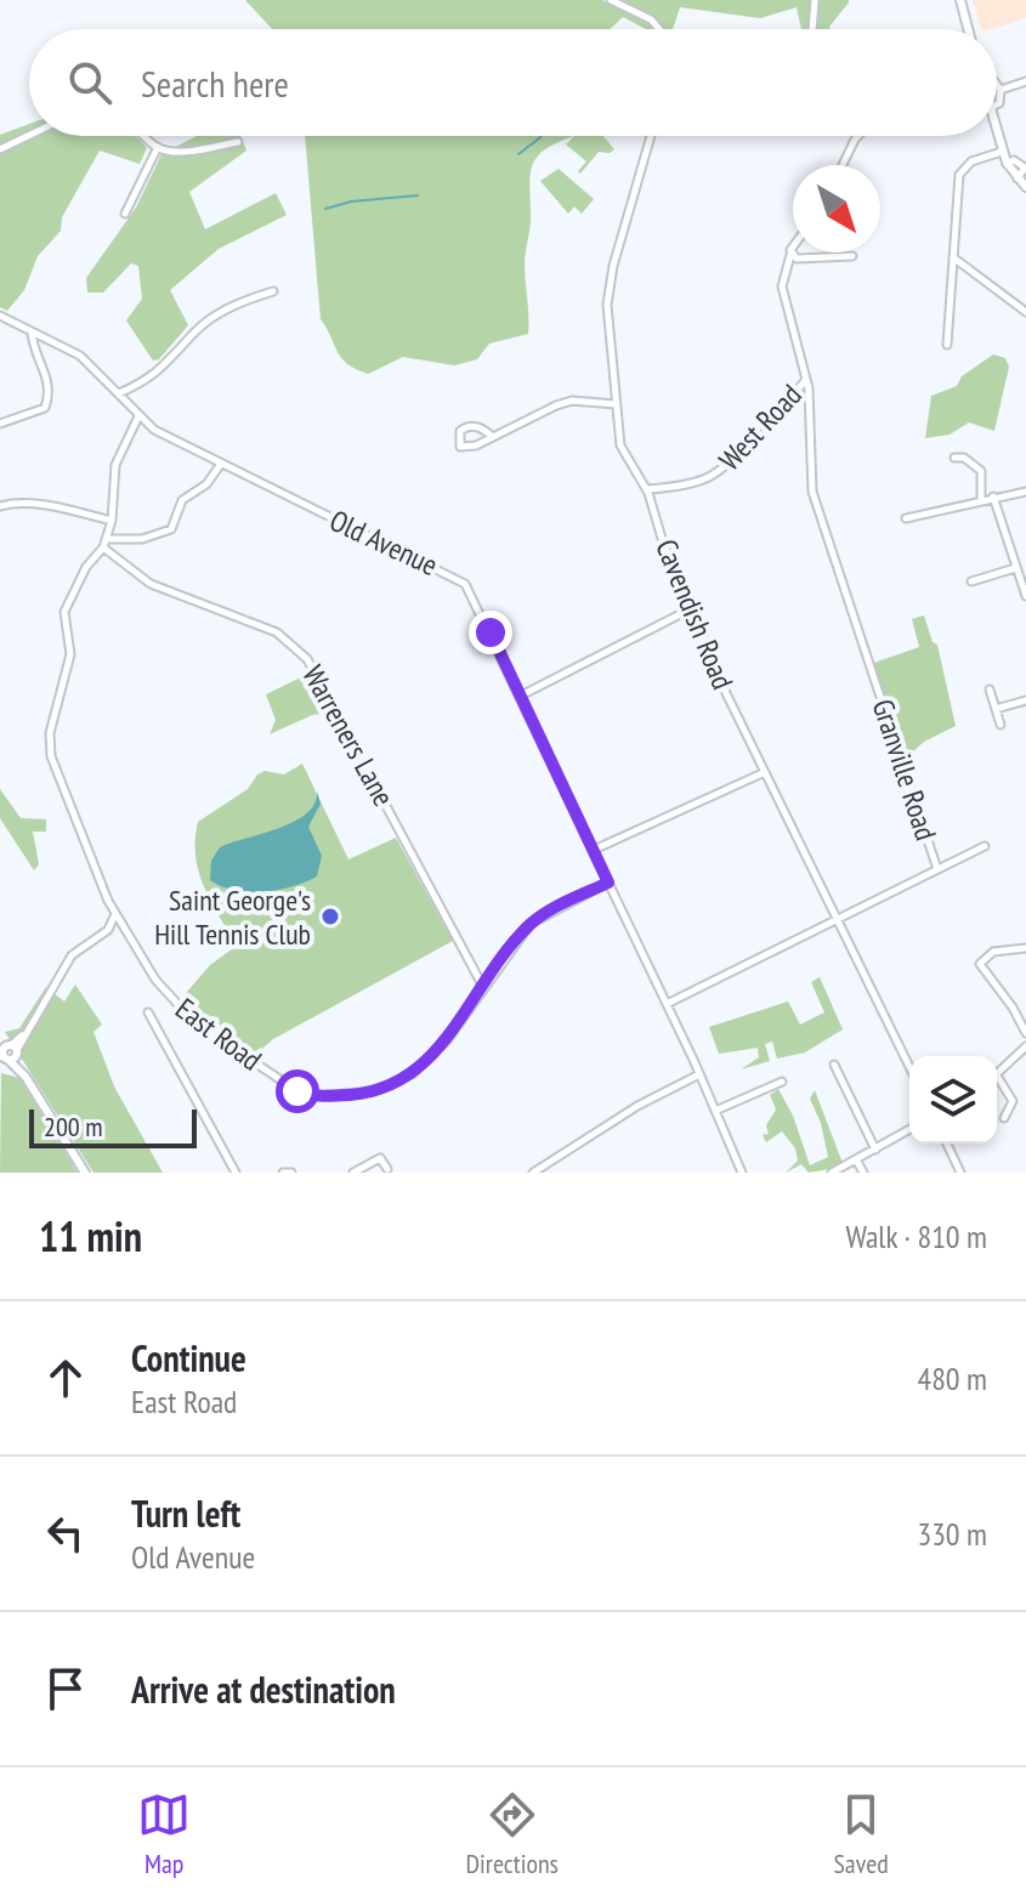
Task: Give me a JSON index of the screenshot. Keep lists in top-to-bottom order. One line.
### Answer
{"streets":{"street":["West Road","Old Avenue","Cavendish Road","Warreners Lane","Granville Road","East Road"]},"crossings":[["West Road","Cavendish Road"],["West Road","Granville Road"],["Old Avenue","Granville Road"],["Old Avenue","East Road"],["Cavendish Road","Granville Road"],["Warreners Lane","East Road"]],"places":["Saint George's Hill Tennis Club"],"scale_bar":"200 m","north":"bottom right","page":{"search":"Search here","scale":"200 m","heading":["11 min","Walk · 810 m"],"list":[["Continue","East Road","480 m"],["Turn left","Old Avenue","330 m"],"Arrive at destination"],"nav":["Map","Directions","Saved"]}}
